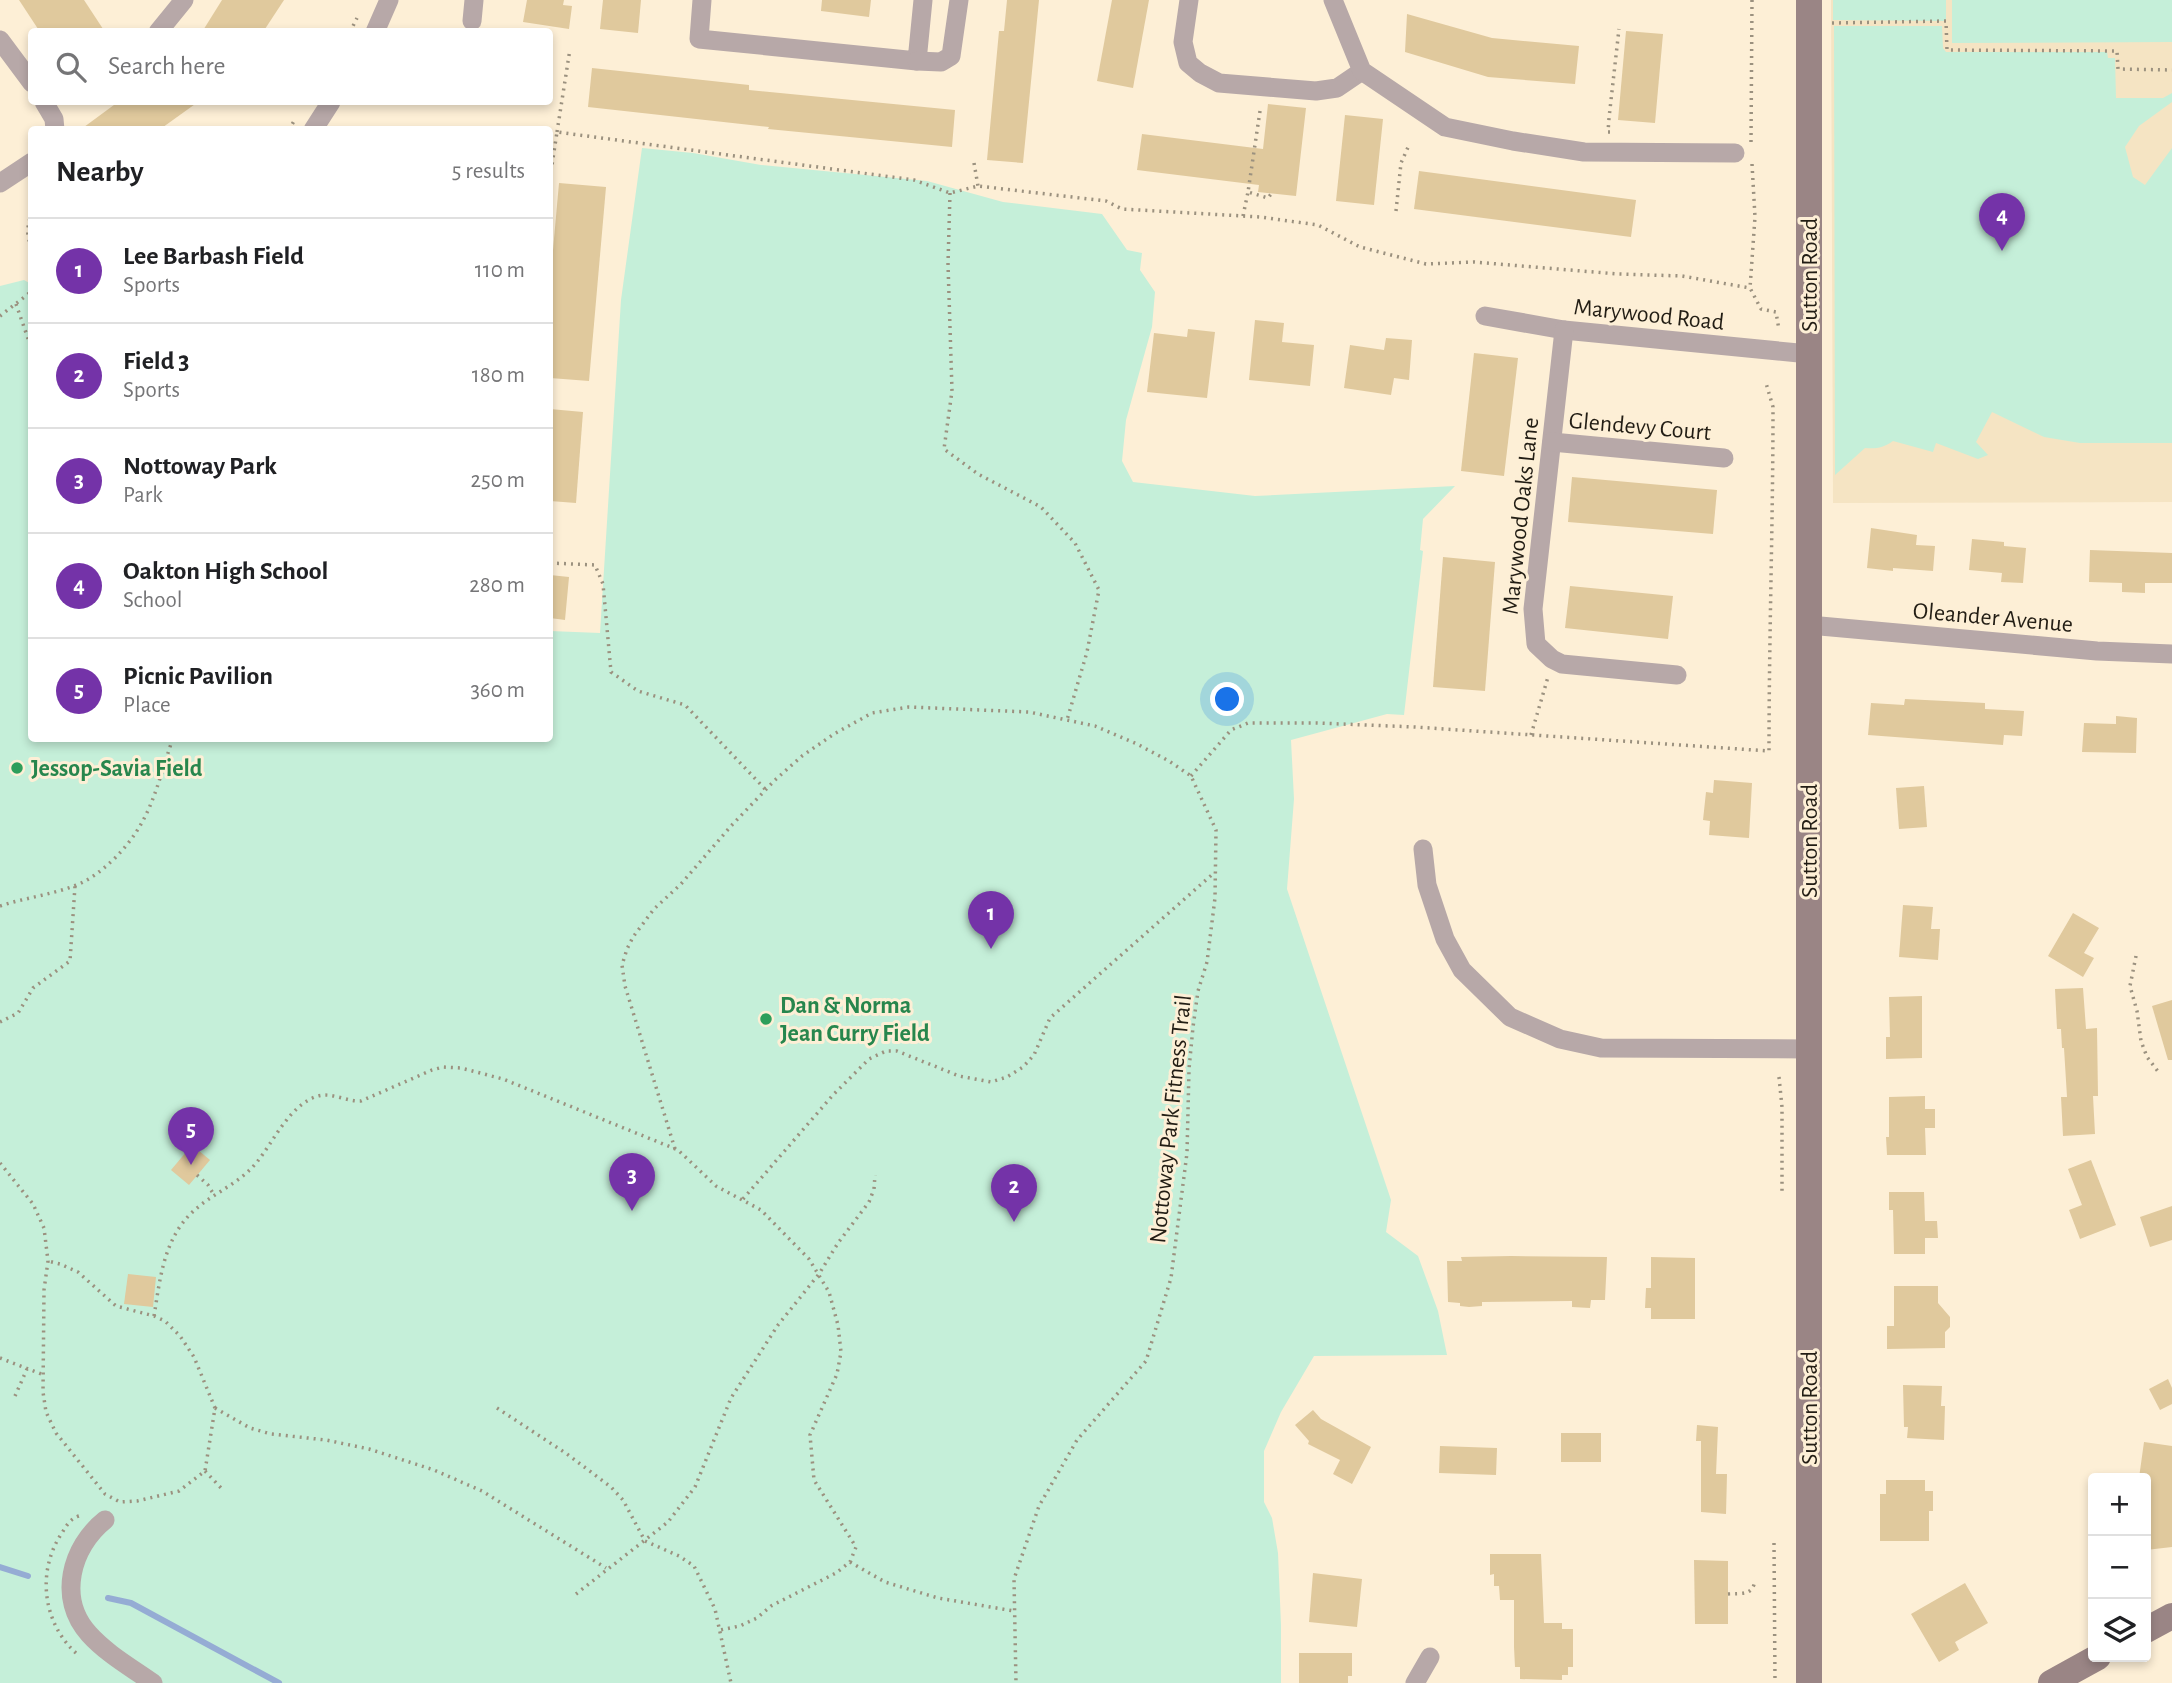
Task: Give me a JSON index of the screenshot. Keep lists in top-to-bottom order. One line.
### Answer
{"streets":{"street":["Sutton Road","Marywood Road","Glendevy Court","Marywood Oaks Lane","Oleander Avenue"],"path":["Nottoway Park Fitness Trail"]},"crossings":[["Sutton Road","Marywood Road"],["Sutton Road","Oleander Avenue"],["Marywood Road","Marywood Oaks Lane"],["Glendevy Court","Marywood Oaks Lane"]],"places":["Jessop-Savia Field","Dan & Norma Jean Curry Field"],"page":{"search":"Search here","heading":["Nearby","5 results"],"pins":["4","1","5","3","2"],"list":[{"mark":"1","name":"Lee Barbash Field","note":"Sports","value":"110 m"},{"mark":"2","name":"Field 3","note":"Sports","value":"180 m"},{"mark":"3","name":"Nottoway Park","note":"Park","value":"250 m"},{"mark":"4","name":"Oakton High School","note":"School","value":"280 m"},{"mark":"5","name":"Picnic Pavilion","note":"Place","value":"360 m"}],"map_buttons":["+","−"]}}
